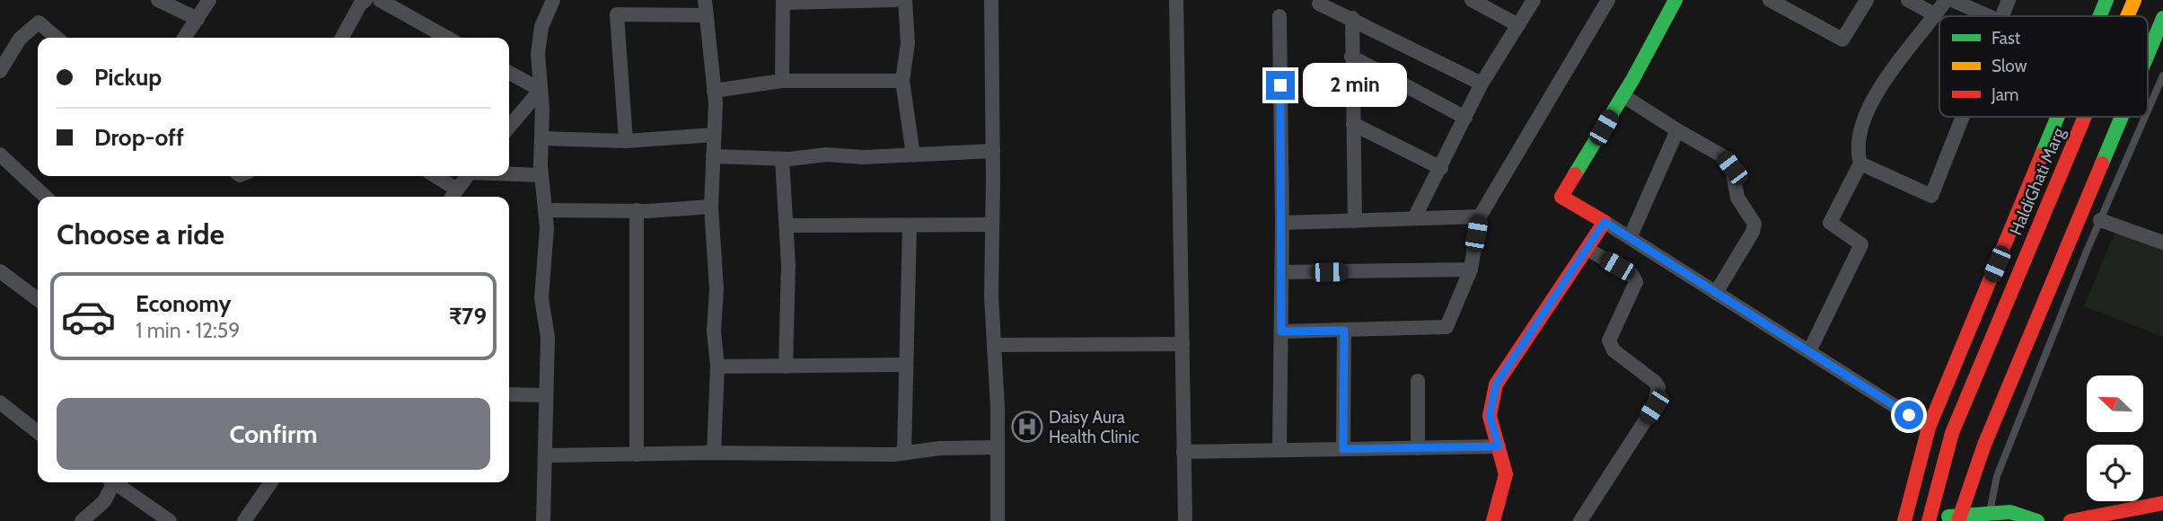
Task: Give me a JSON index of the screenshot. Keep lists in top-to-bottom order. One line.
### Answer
{"streets":{"street":["HaldiGhati Marg"]},"places":{"hospital":["Daisy Aura Health Clinic"]},"legend":["Fast","Slow","Jam"],"north":"top left","page":{"banner":["Pickup","Drop-off"],"bubble":"2 min","heading":"Choose a ride","list":[{"name":"Economy","note":"1 min · 12:59","value":"₹79"}],"buttons":"Confirm"}}
